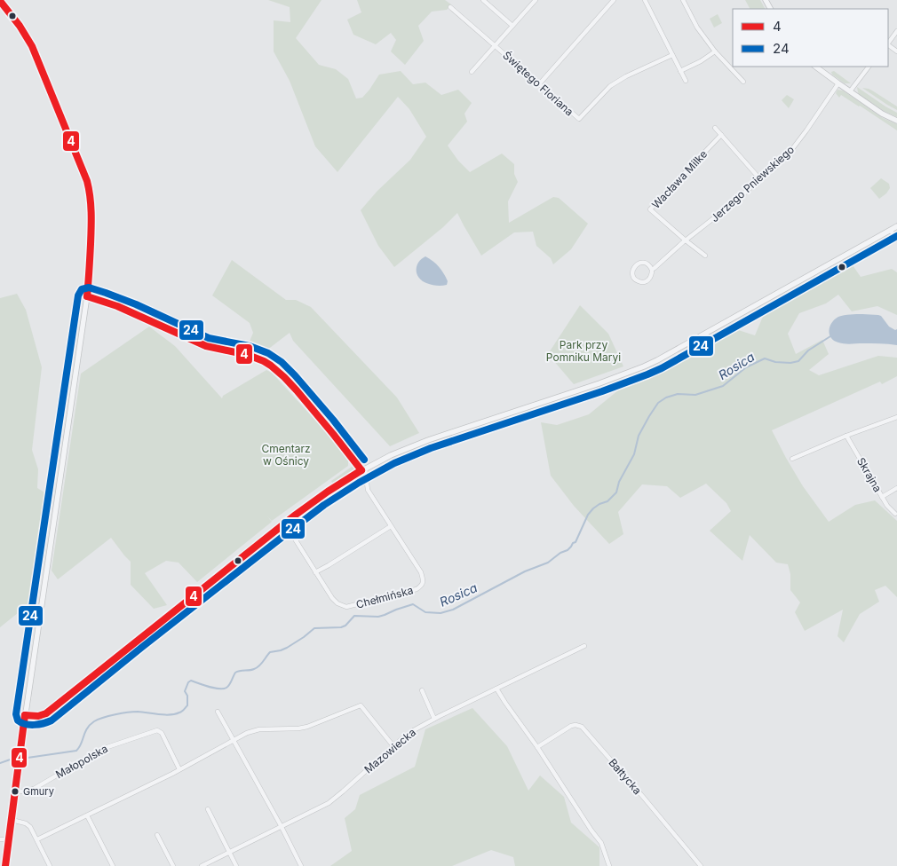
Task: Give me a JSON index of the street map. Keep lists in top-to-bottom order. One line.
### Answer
{"streets":{"street":["Świętego Floriana","Wacława Milke","Jerzego Pniewskiego","Skrajna","Chełmińska","Mazowiecka","Małopolska","Bałtycka"]},"crossings":[["Wacława Milke","Jerzego Pniewskiego"]],"water":["Rosica"],"parks":["Park przy Pomniku Maryi","Cmentarz w Ośnicy"],"places":["Gmury"],"lines":["transit line 4","transit line 24"],"legend":["4","24"]}
